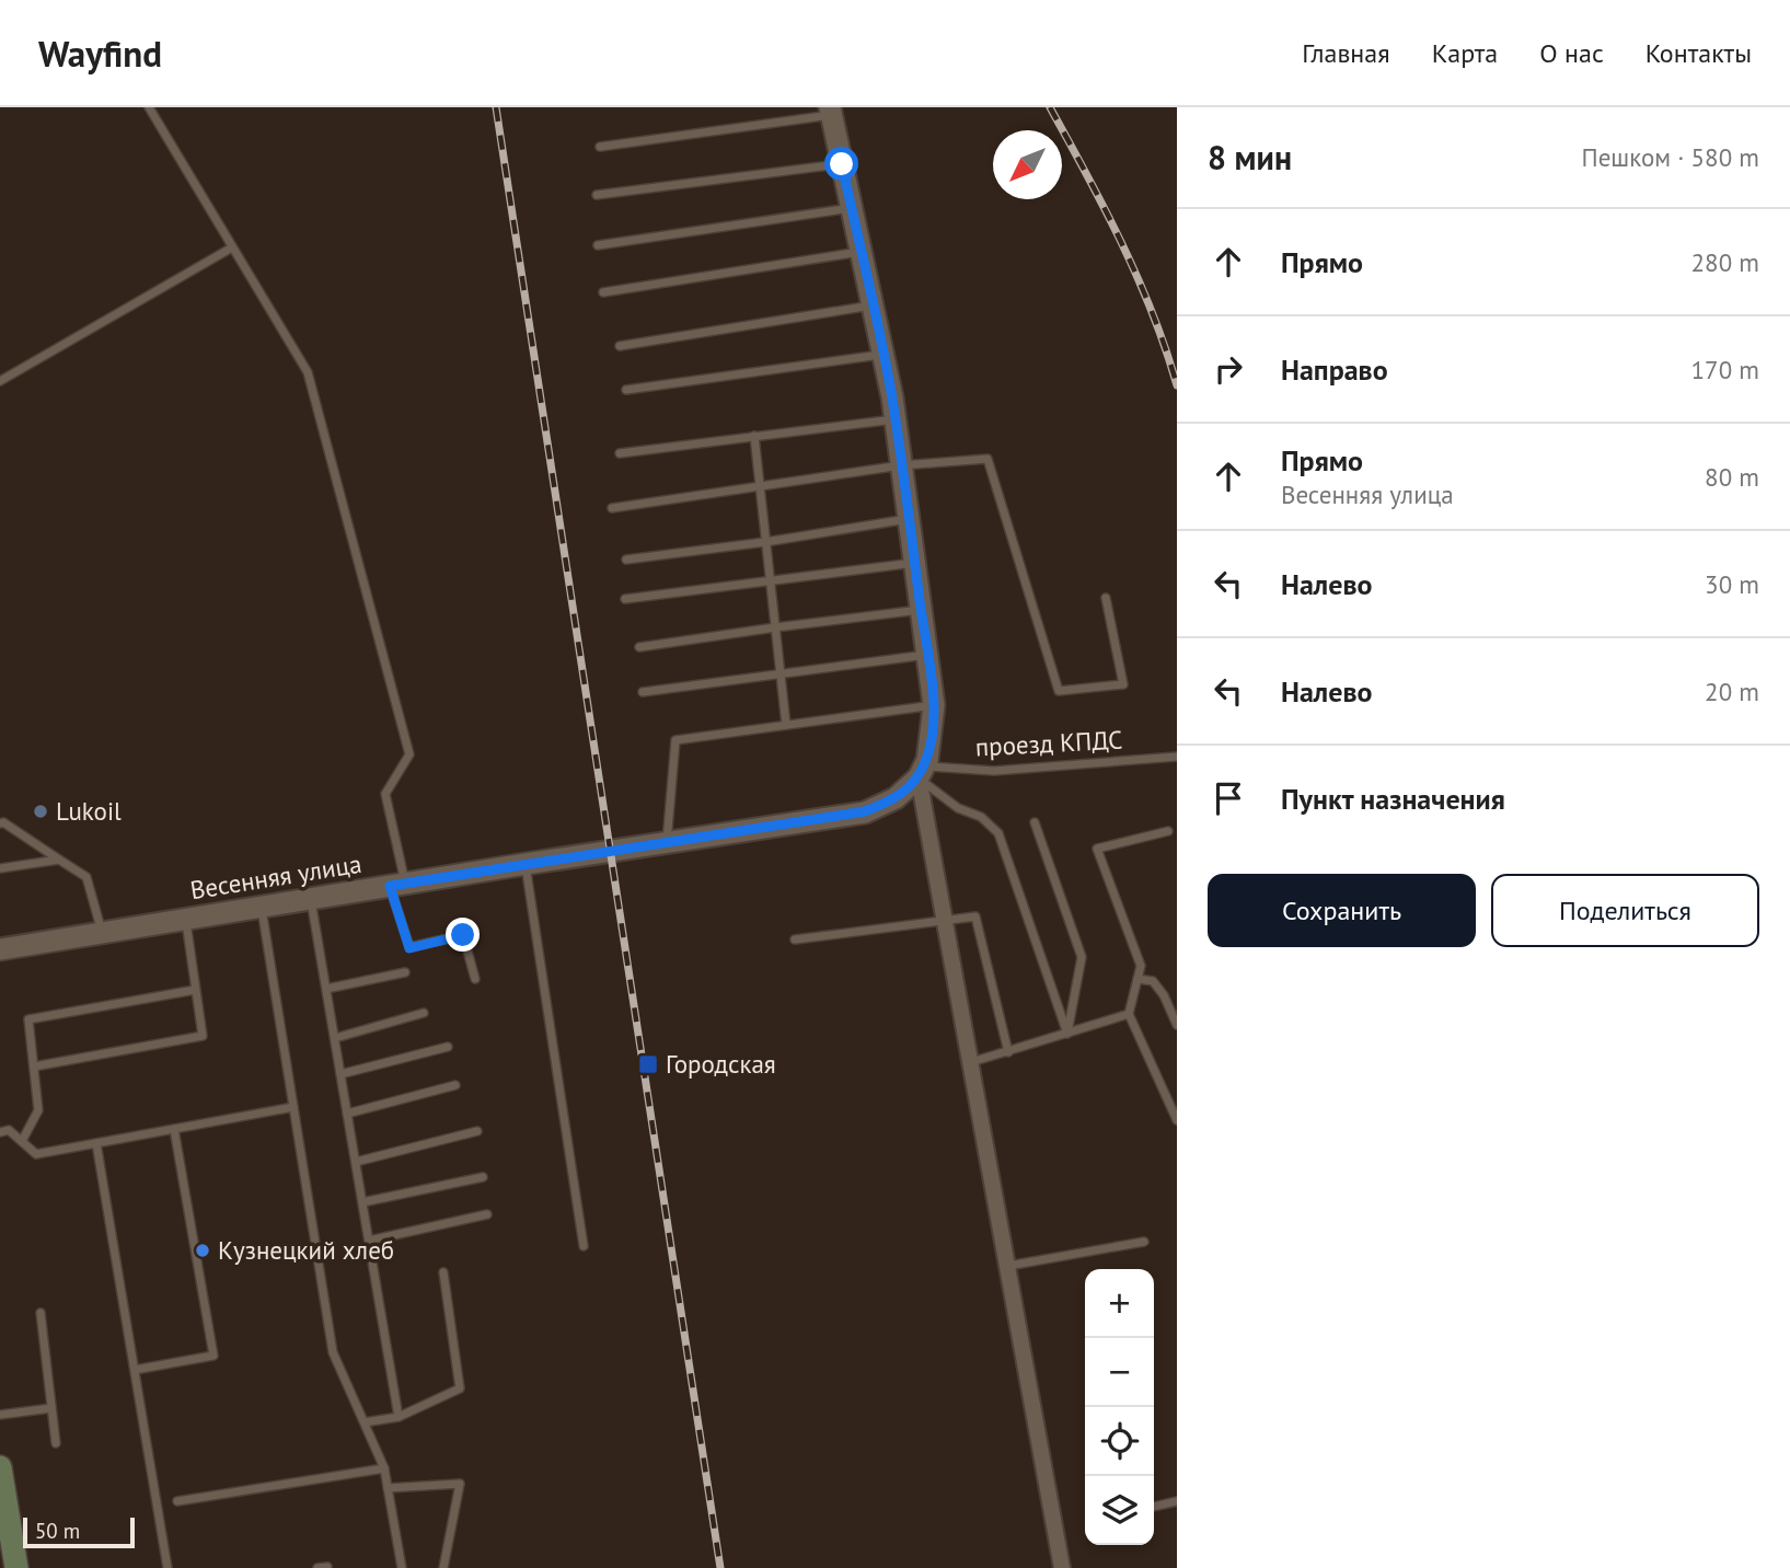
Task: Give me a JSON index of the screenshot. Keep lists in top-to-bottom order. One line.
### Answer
{"streets":{"street":["Весенняя улица"],"lane":["проезд КПДС"]},"crossings":[["проезд КПДС","Весенняя улица"]],"places":{"other":["Lukoil","Кузнецкий хлеб"],"transit":["Городская"]},"scale_bar":"50 m","north":"bottom left","page":{"header":"Wayfind","nav":["Главная","Карта","О нас","Контакты"],"heading":["8 мин","Пешком · 580 m"],"list":[["Прямо","280 m"],["Направо","170 m"],["Прямо","Весенняя улица","80 m"],["Налево","30 m"],["Налево","20 m"],"Пункт назначения"],"buttons":["Сохранить","Поделиться"],"map_buttons":["+","−"],"scale":"50 m"}}
